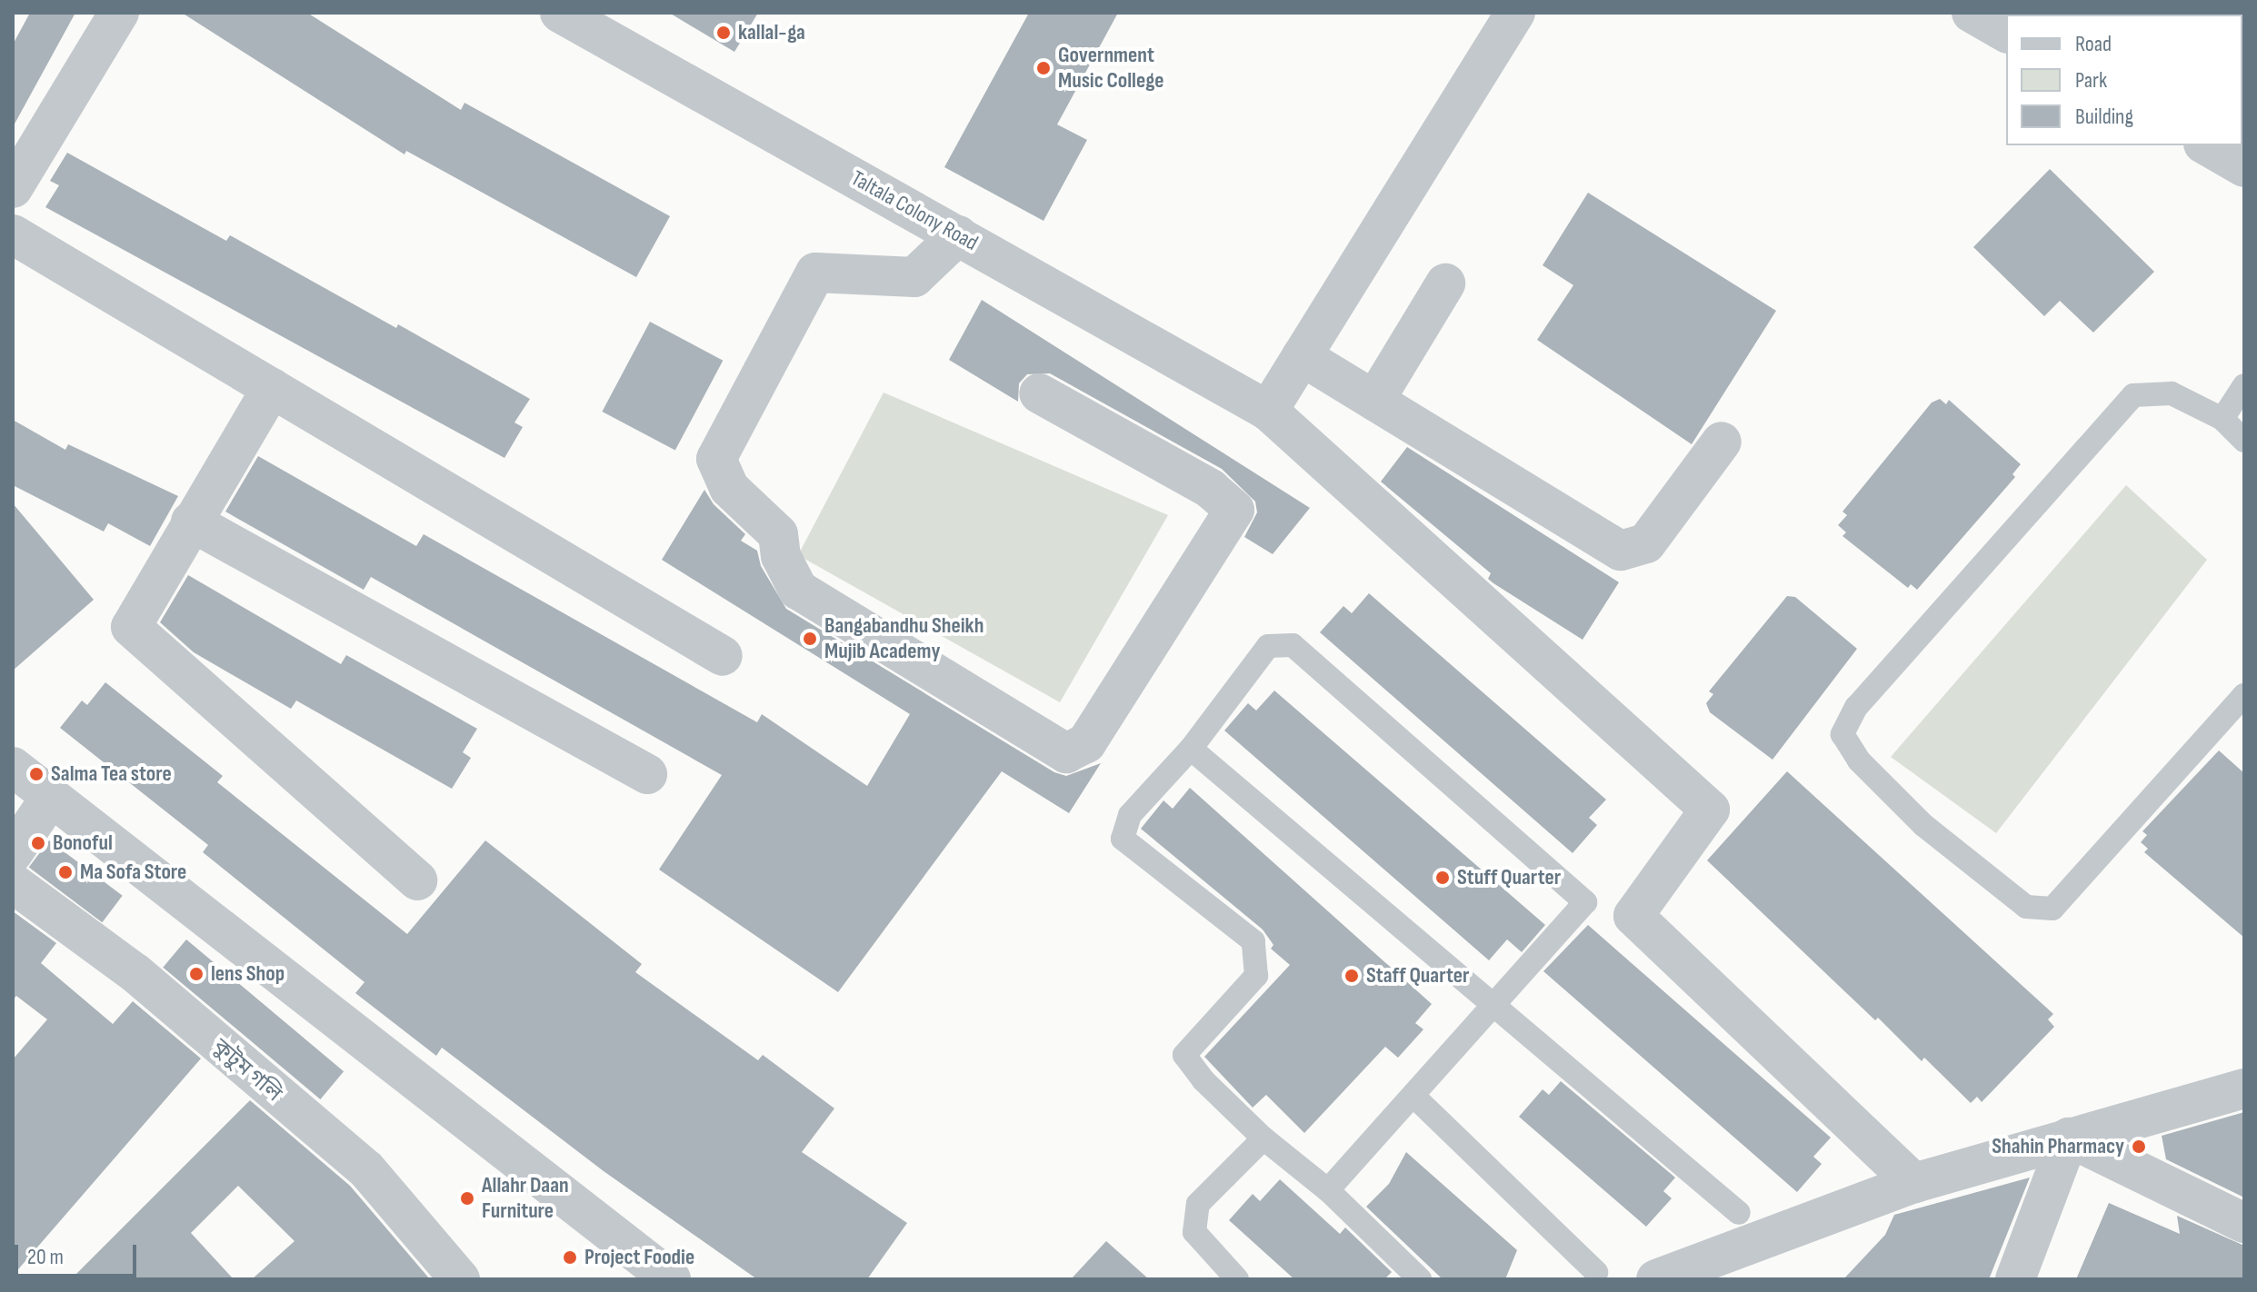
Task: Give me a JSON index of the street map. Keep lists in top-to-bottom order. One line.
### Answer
{"streets":{"street":["Taltala Colony Road","কুটুম গলি"]},"places":["kallal-ga","Government Music College","Bangabandhu Sheikh Mujib Academy","Salma Tea store","Bonoful","Ma Sofa Store","Stuff Quarter","lens Shop","Staff Quarter","Shahin Pharmacy","Allahr Daan Furniture","Project Foodie"],"legend":["Road","Park","Building"],"scale_bar":"20 m"}
